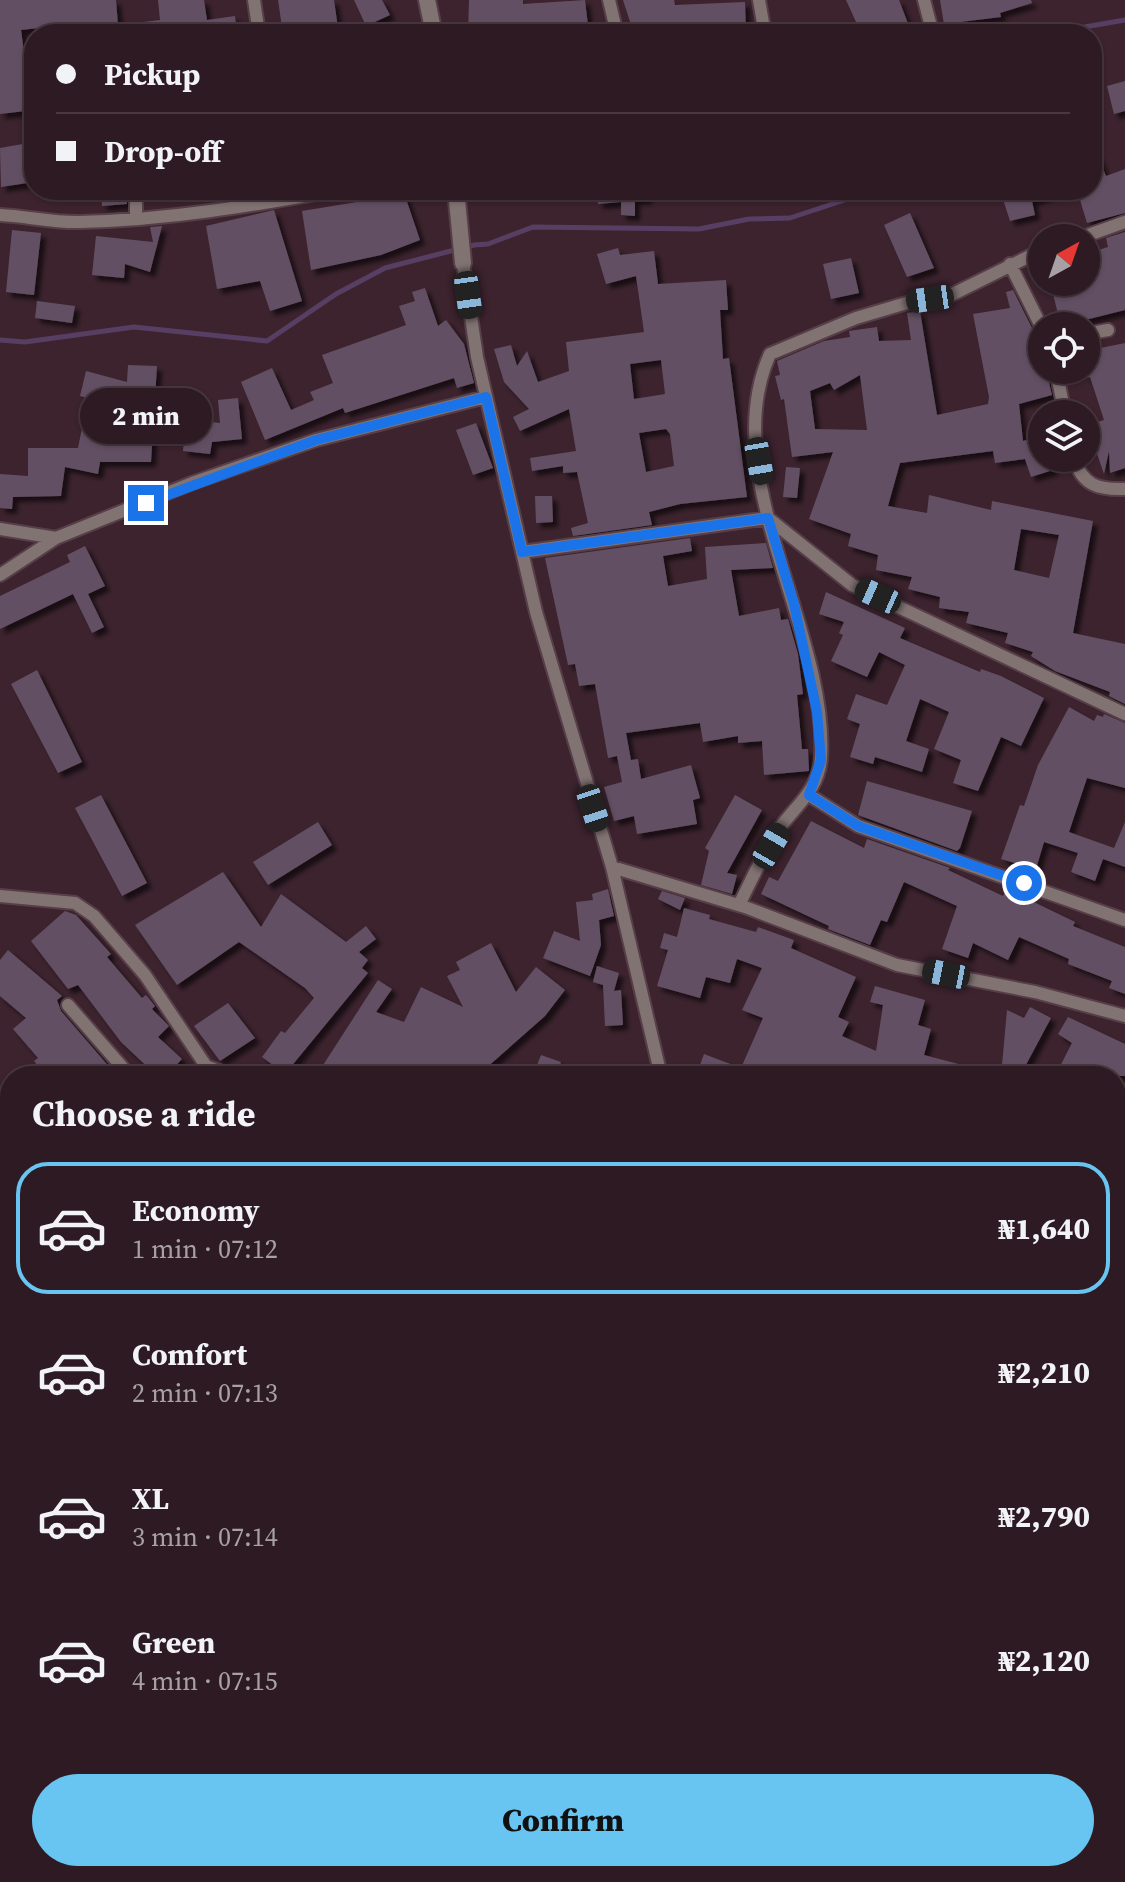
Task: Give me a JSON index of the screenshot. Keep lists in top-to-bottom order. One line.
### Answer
{"north":"top right","page":{"banner":["Pickup","Drop-off"],"bubble":"2 min","heading":"Choose a ride","list":[{"name":"Economy","note":"1 min · 07:12","value":"₦1,640"},{"name":"Comfort","note":"2 min · 07:13","value":"₦2,210"},{"name":"XL","note":"3 min · 07:14","value":"₦2,790"},{"name":"Green","note":"4 min · 07:15","value":"₦2,120"}],"buttons":"Confirm"}}
